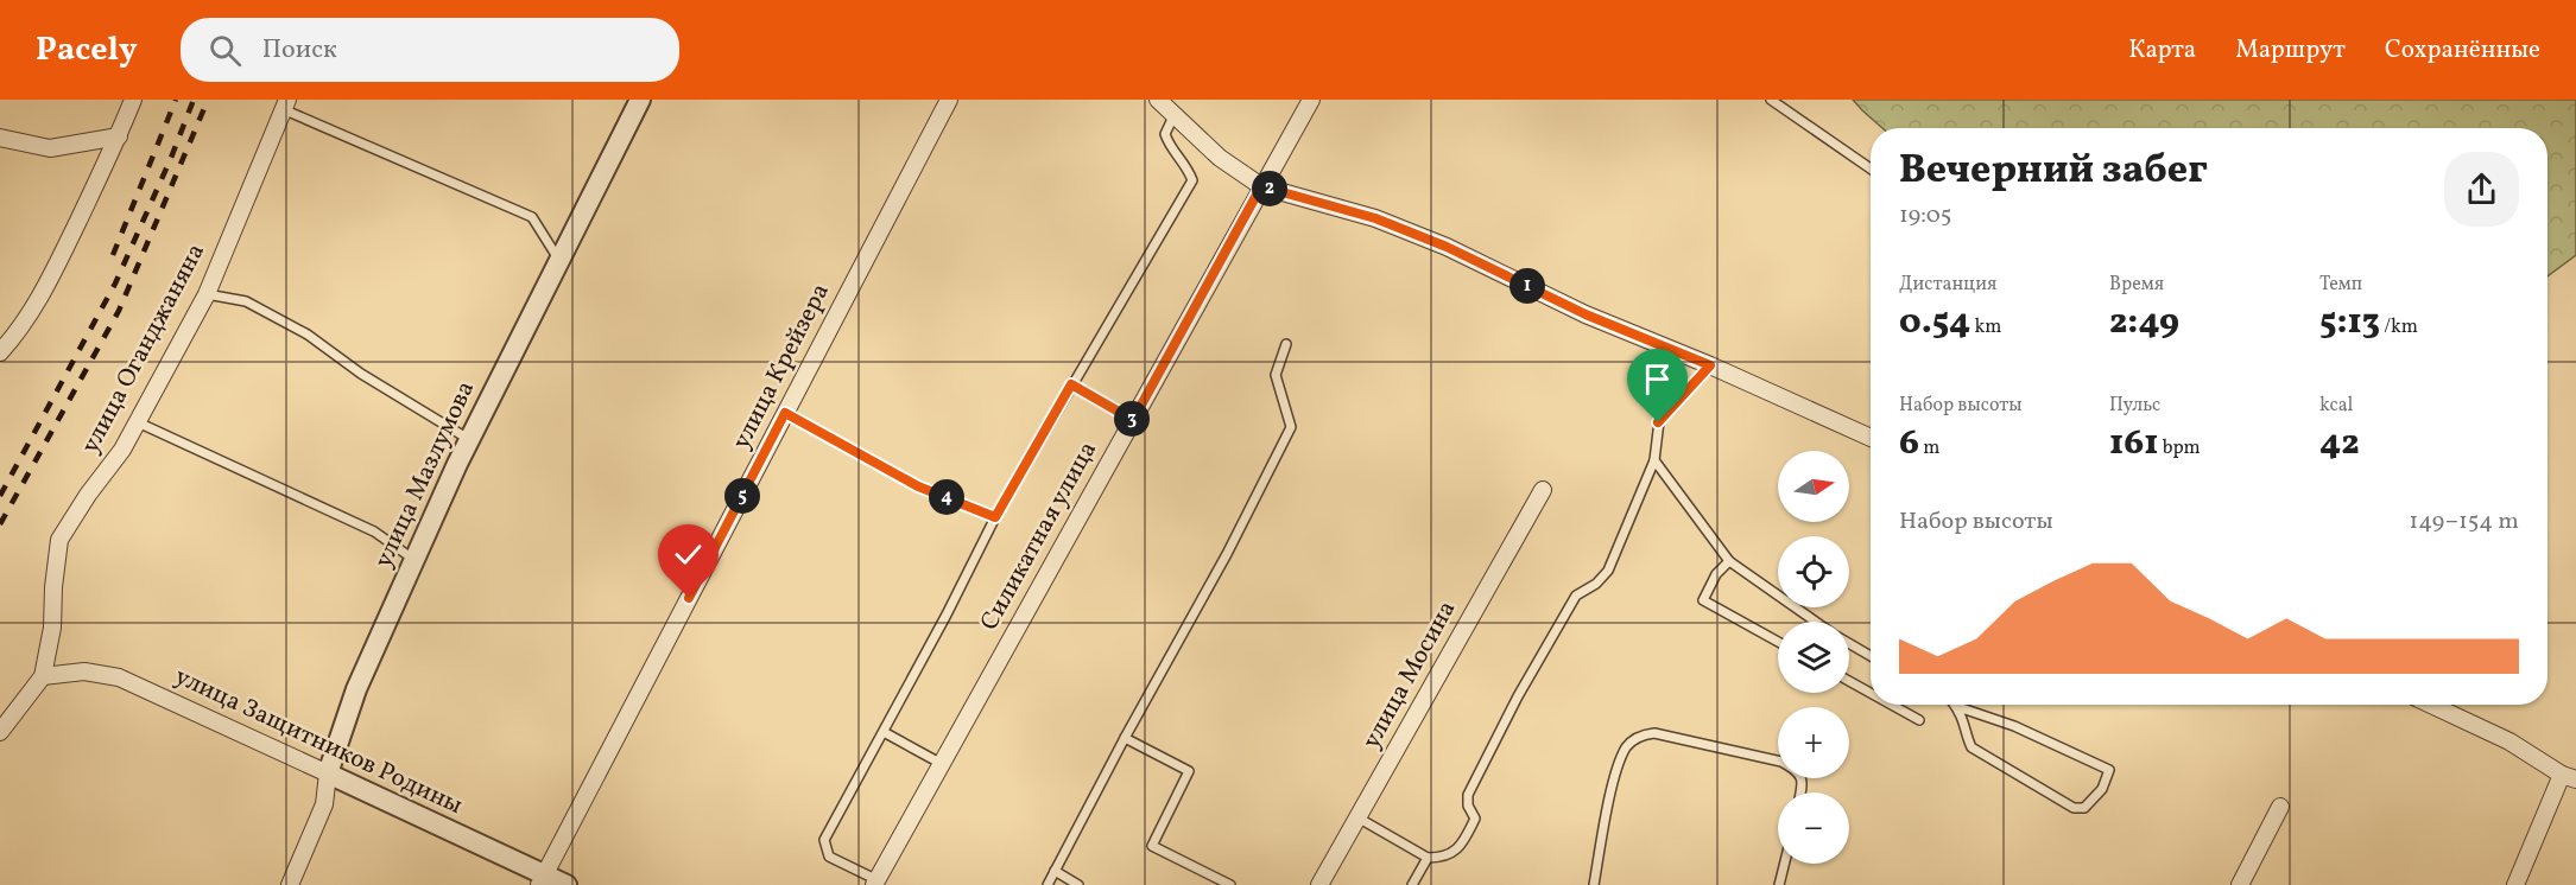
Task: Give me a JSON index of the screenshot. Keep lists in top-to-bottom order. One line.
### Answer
{"streets":{"street":["улица Оганджаняна","улица Крейзера","улица Мазлумова","Силикатная улица","улица Мосина","улица Защитников Родины"]},"crossings":[["улица Оганджаняна","улица Защитников Родины"],["улица Крейзера","улица Защитников Родины"],["улица Мазлумова","улица Защитников Родины"]],"north":"right","page":{"header":"Pacely","search":"Поиск","nav":["Карта","Маршрут","Сохранённые"],"heading":["Вечерний забег","19:05"],"pins":["2","1","3","5","4"],"stats":[["Дистанция","0.54 km"],["Время","2:49"],["Темп","5:13 /km"],["Набор высоты","6 m"],["Пульс","161 bpm"],["kcal","42"]],"map_buttons":["+","−"],"chart":["Набор высоты","149–154 m"]}}
